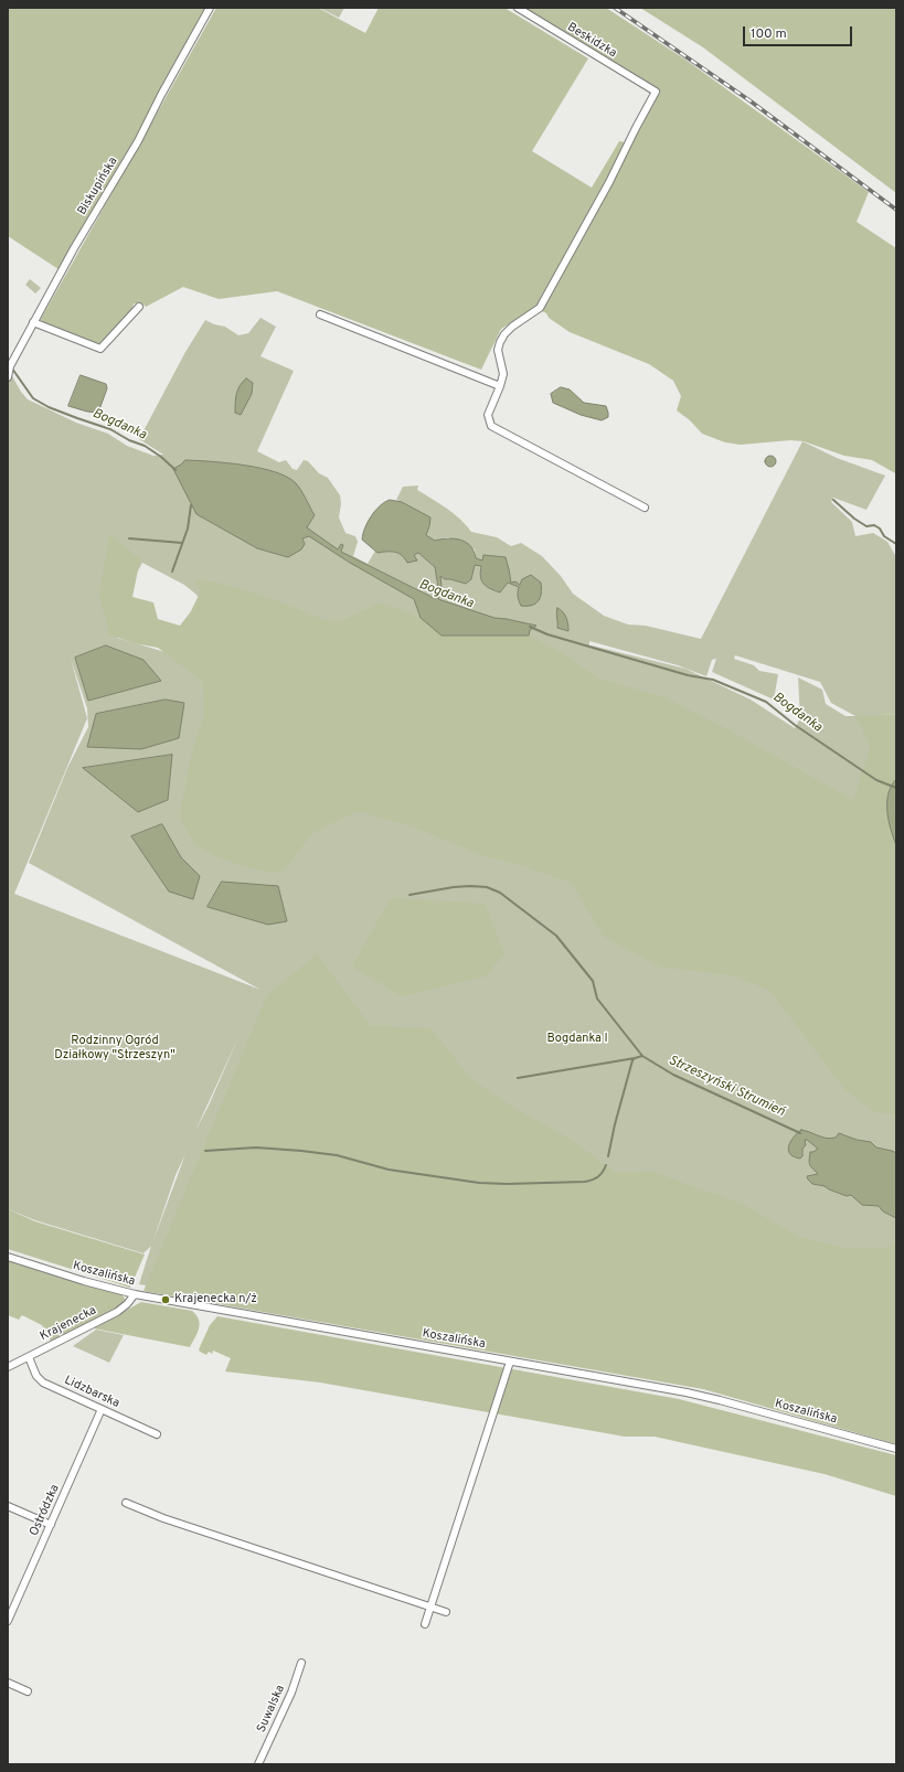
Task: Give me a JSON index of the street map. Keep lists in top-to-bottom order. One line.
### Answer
{"streets":{"street":["Beskidzka","Biskupińska","Koszalińska","Krajenecka","Lidzbarska","Ostródzka","Suwalska"]},"crossings":[["Koszalińska","Krajenecka"],["Krajenecka","Lidzbarska"],["Lidzbarska","Ostródzka"]],"water":["Bogdanka","Strzeszyński Strumień"],"parks":["Bogdanka I","Rodzinny Ogród Działkowy \"Strzeszyn\""],"places":["Krajenecka n/ż"],"scale_bar":"100 m"}
